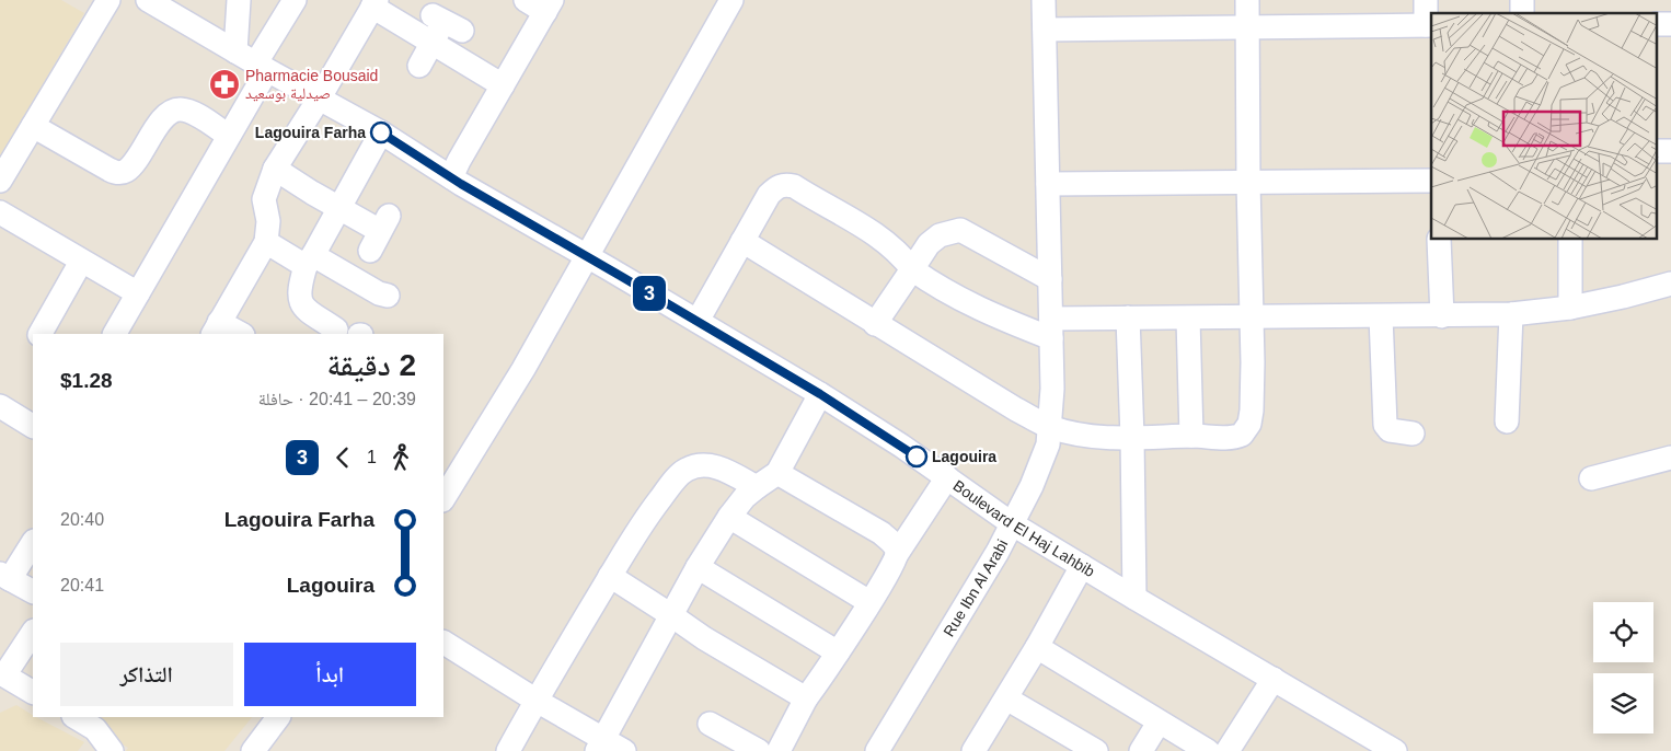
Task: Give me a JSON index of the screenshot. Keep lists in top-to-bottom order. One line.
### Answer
{"streets":{"street":["Boulevard El Haj Lahbib","Rue Ibn Al Arabi"]},"crossings":[["Boulevard El Haj Lahbib","Rue Ibn Al Arabi"]],"places":{"pharmacy":["Pharmacie Bousaid صيدلية بوسعيد"],"other":["Lagouira Farha","Lagouira"]},"lines":["bus line 3"],"page":{"on_map":"3","heading":["2 دقيقة","20:39 – 20:41 · حافلة","$1.28"],"legs":["1","3"],"list":[{"name":"Lagouira Farha","value":"20:40"},{"name":"Lagouira","value":"20:41"}],"buttons":["ابدأ","التذاكر"]}}
